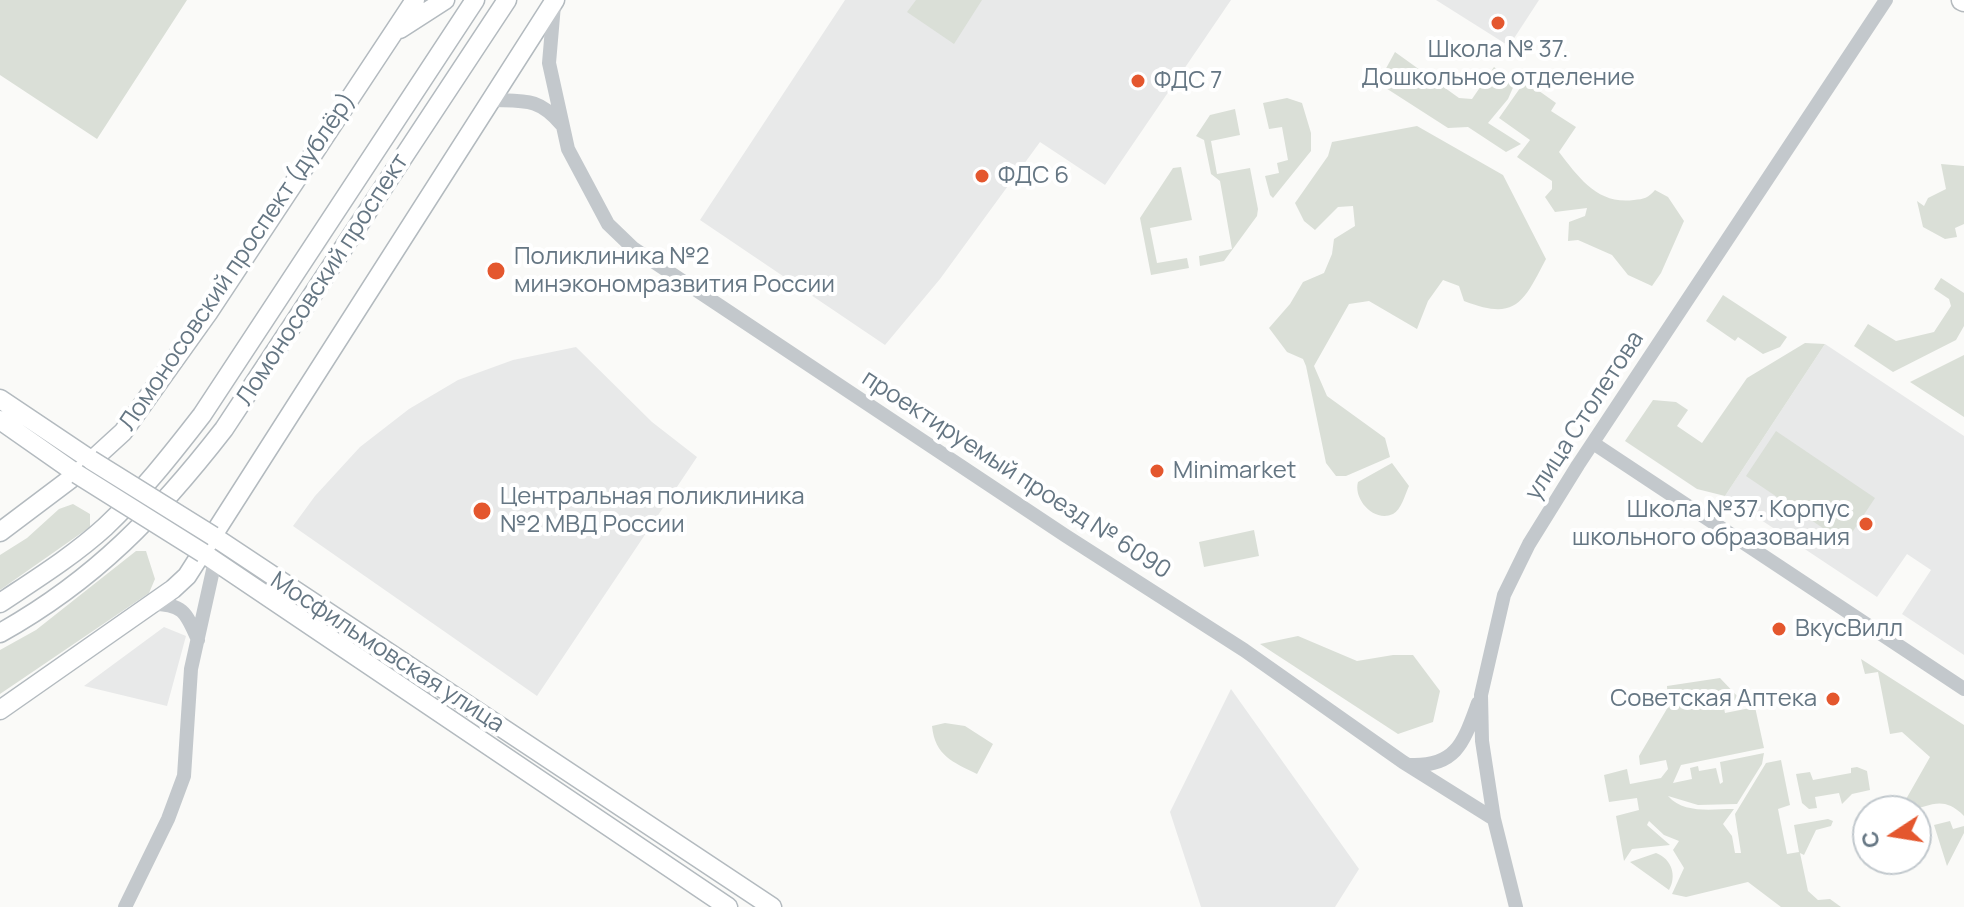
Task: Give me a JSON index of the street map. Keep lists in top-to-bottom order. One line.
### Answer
{"streets":{"main road":["Ломоносовский проспект (дублёр)","Ломоносовский проспект","Мосфильмовская улица"],"street":["улица Столетова","проектируемый проезд № 6090"]},"crossings":[["Ломоносовский проспект (дублёр)","Мосфильмовская улица"],["улица Столетова","проектируемый проезд № 6090"]],"places":["Школа № 37. Дошкольное отделение","ФДС 7","ФДС 6","Поликлиника №2 минэкономразвития России","Minimarket","Центральная поликлиника №2 МВД России","Школа №37. Корпус школьного образования","ВкусВилл","Советская Аптека"],"north":"left"}
